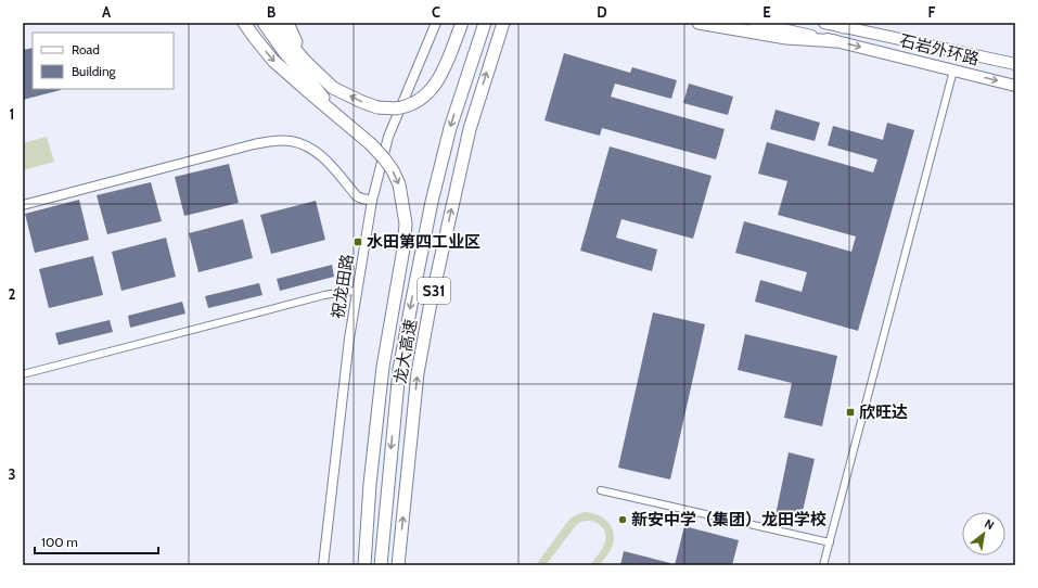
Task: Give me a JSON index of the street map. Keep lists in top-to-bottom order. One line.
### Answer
{"streets":{"highway":["S31","龙大高速"],"main road":["石岩外环路"],"street":["祝龙田路"]},"places":{"transit":["水田第四工业区","欣旺达"],"other":["新安中学（集团）龙田学校"]},"legend":["Road","Building"],"scale_bar":"100 m","north":"top right","grid":{"columns":["A","B","C","D","E","F"],"rows":["1","2","3"]}}
